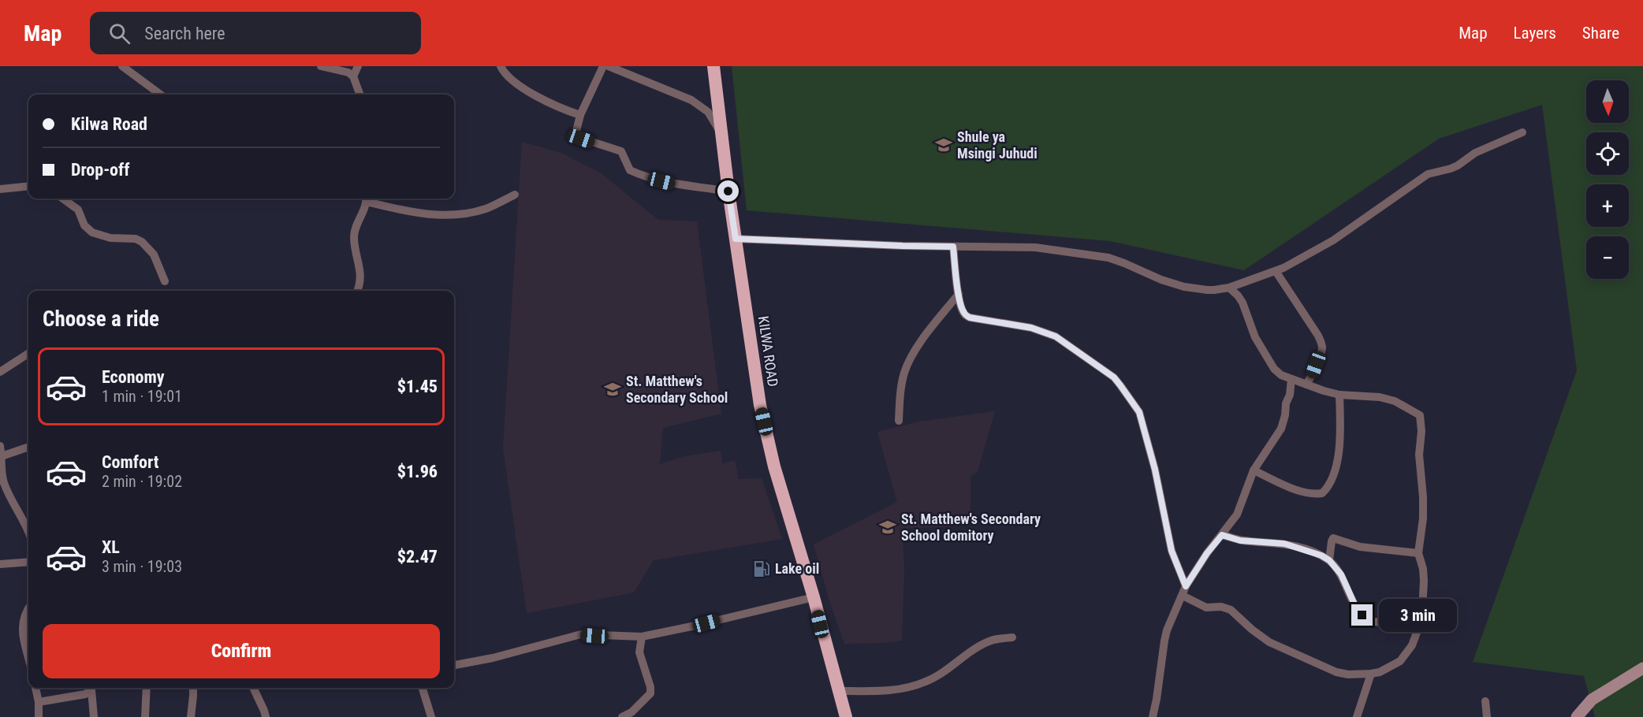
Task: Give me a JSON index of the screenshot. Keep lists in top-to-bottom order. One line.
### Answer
{"streets":{"highway":["KILWA ROAD"]},"places":{"school or university":["Shule ya Msingi Juhudi","St. Matthew's Secondary School","St. Matthew's Secondary School domitory"],"fuel station":["Lake oil"]},"north":"bottom","page":{"header":"Map","search":"Search here","nav":["Map","Layers","Share"],"map_buttons":["+","−"],"banner":["Kilwa Road","Drop-off"],"heading":"Choose a ride","list":[{"name":"Economy","note":"1 min · 19:01","value":"$1.45"},{"name":"Comfort","note":"2 min · 19:02","value":"$1.96"},{"name":"XL","note":"3 min · 19:03","value":"$2.47"}],"bubble":"3 min","buttons":"Confirm"}}
